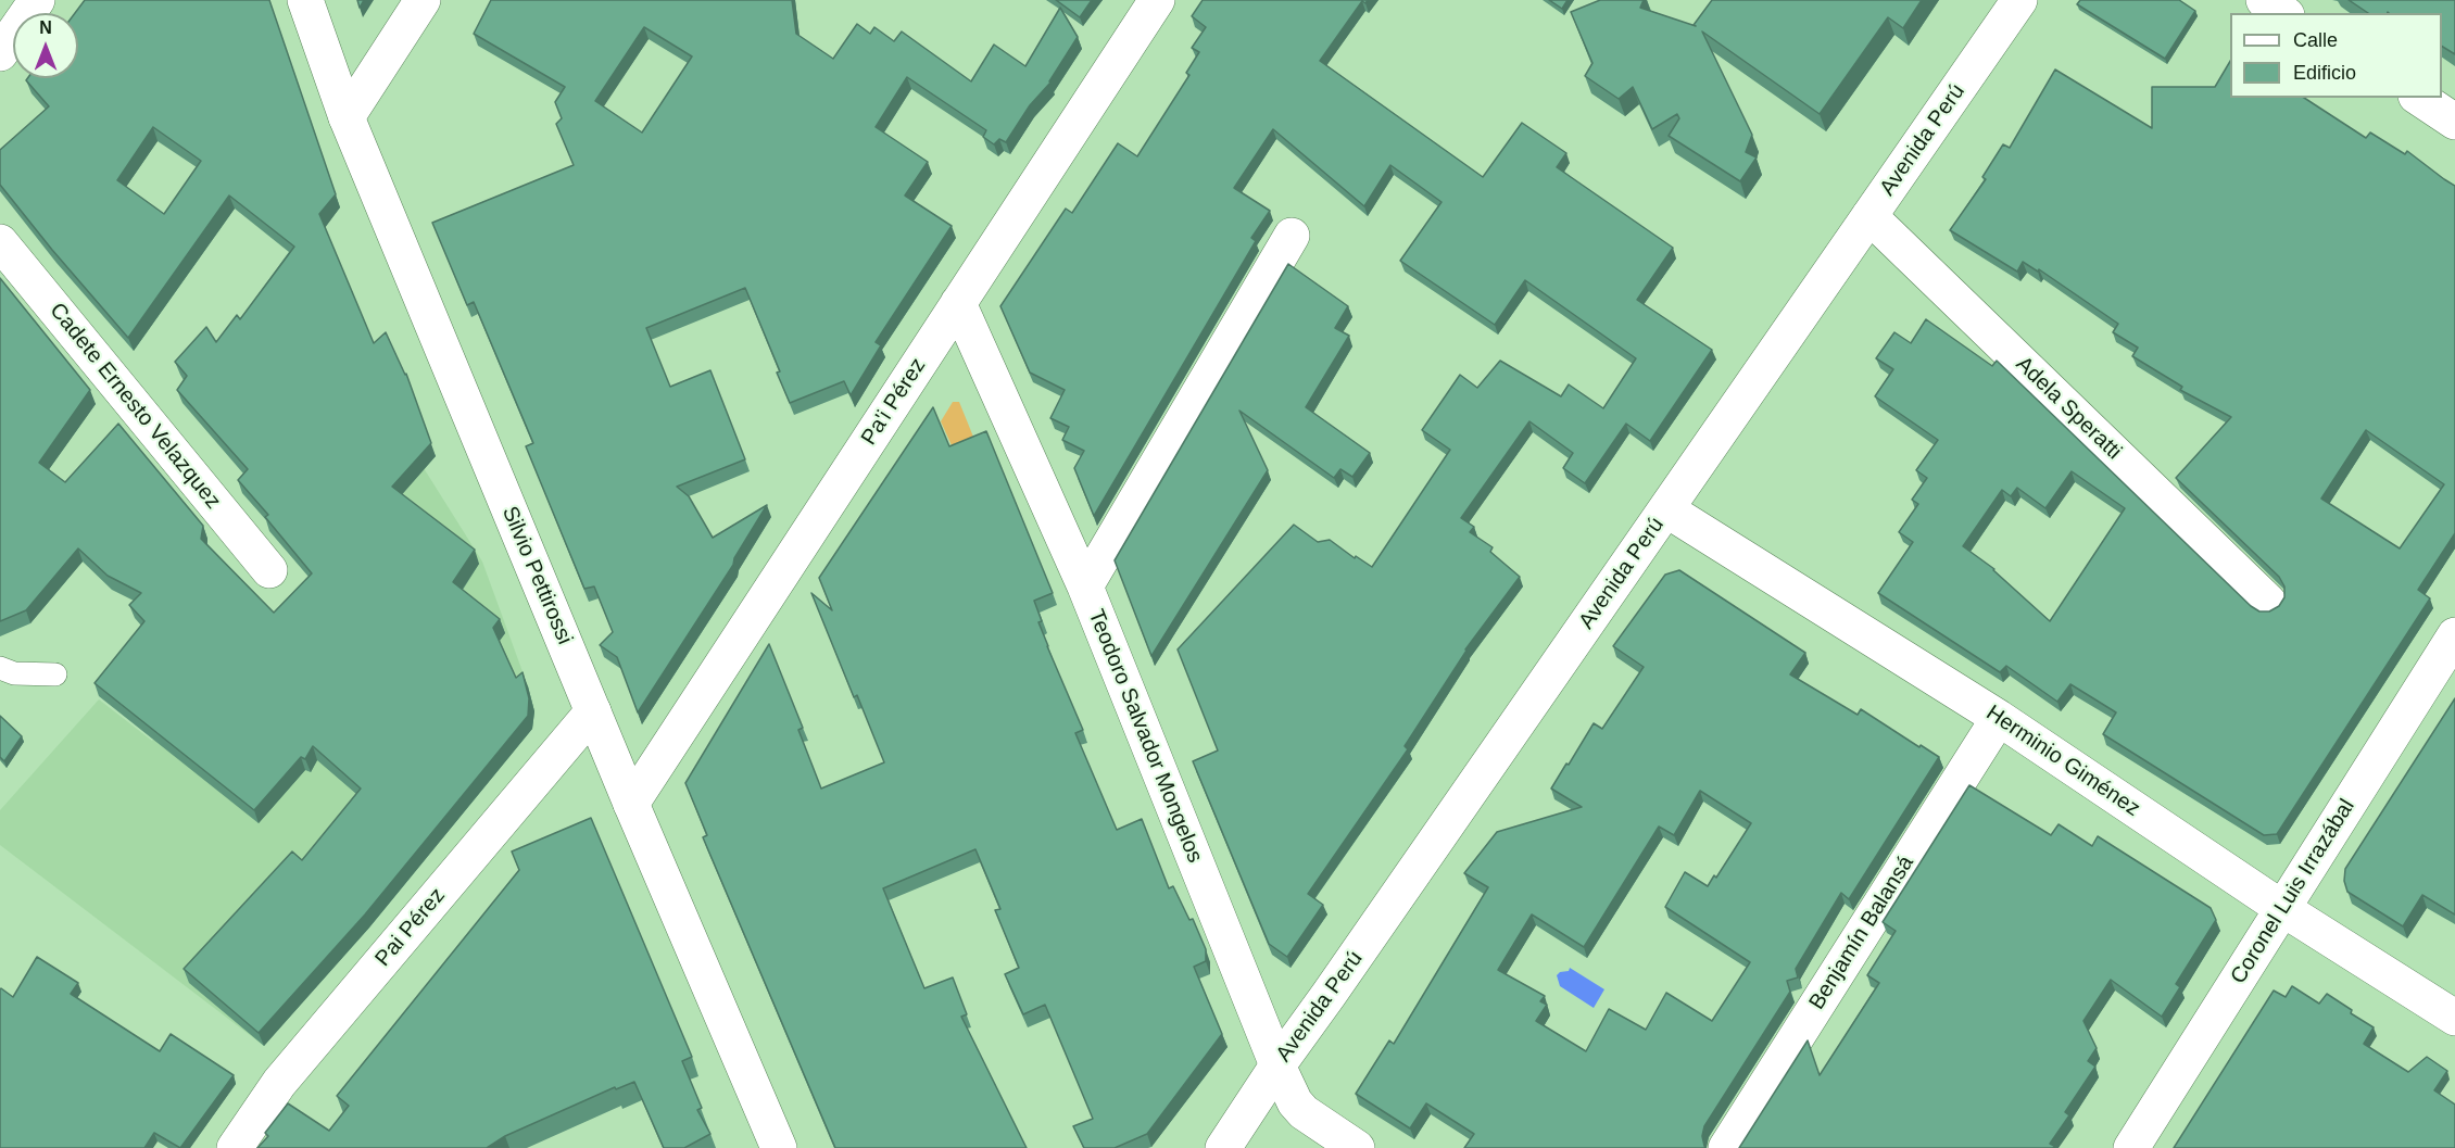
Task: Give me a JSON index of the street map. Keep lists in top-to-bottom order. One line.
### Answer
{"streets":{"street":["Avenida Perú","Pa'i Pérez","Cadete Ernesto Velazquez","Adela Speratti","Silvio Pettirossi","Teodoro Salvador Mongelos","Herminio Giménez","Coronel Luis Irrazábal","Pai Pérez","Benjamín Balansá"]},"crossings":[["Avenida Perú","Adela Speratti"],["Avenida Perú","Teodoro Salvador Mongelos"],["Avenida Perú","Herminio Giménez"],["Pa'i Pérez","Silvio Pettirossi"],["Pa'i Pérez","Teodoro Salvador Mongelos"],["Silvio Pettirossi","Pai Pérez"],["Herminio Giménez","Coronel Luis Irrazábal"],["Herminio Giménez","Benjamín Balansá"]],"legend":["Calle","Edificio"],"north":"top"}
